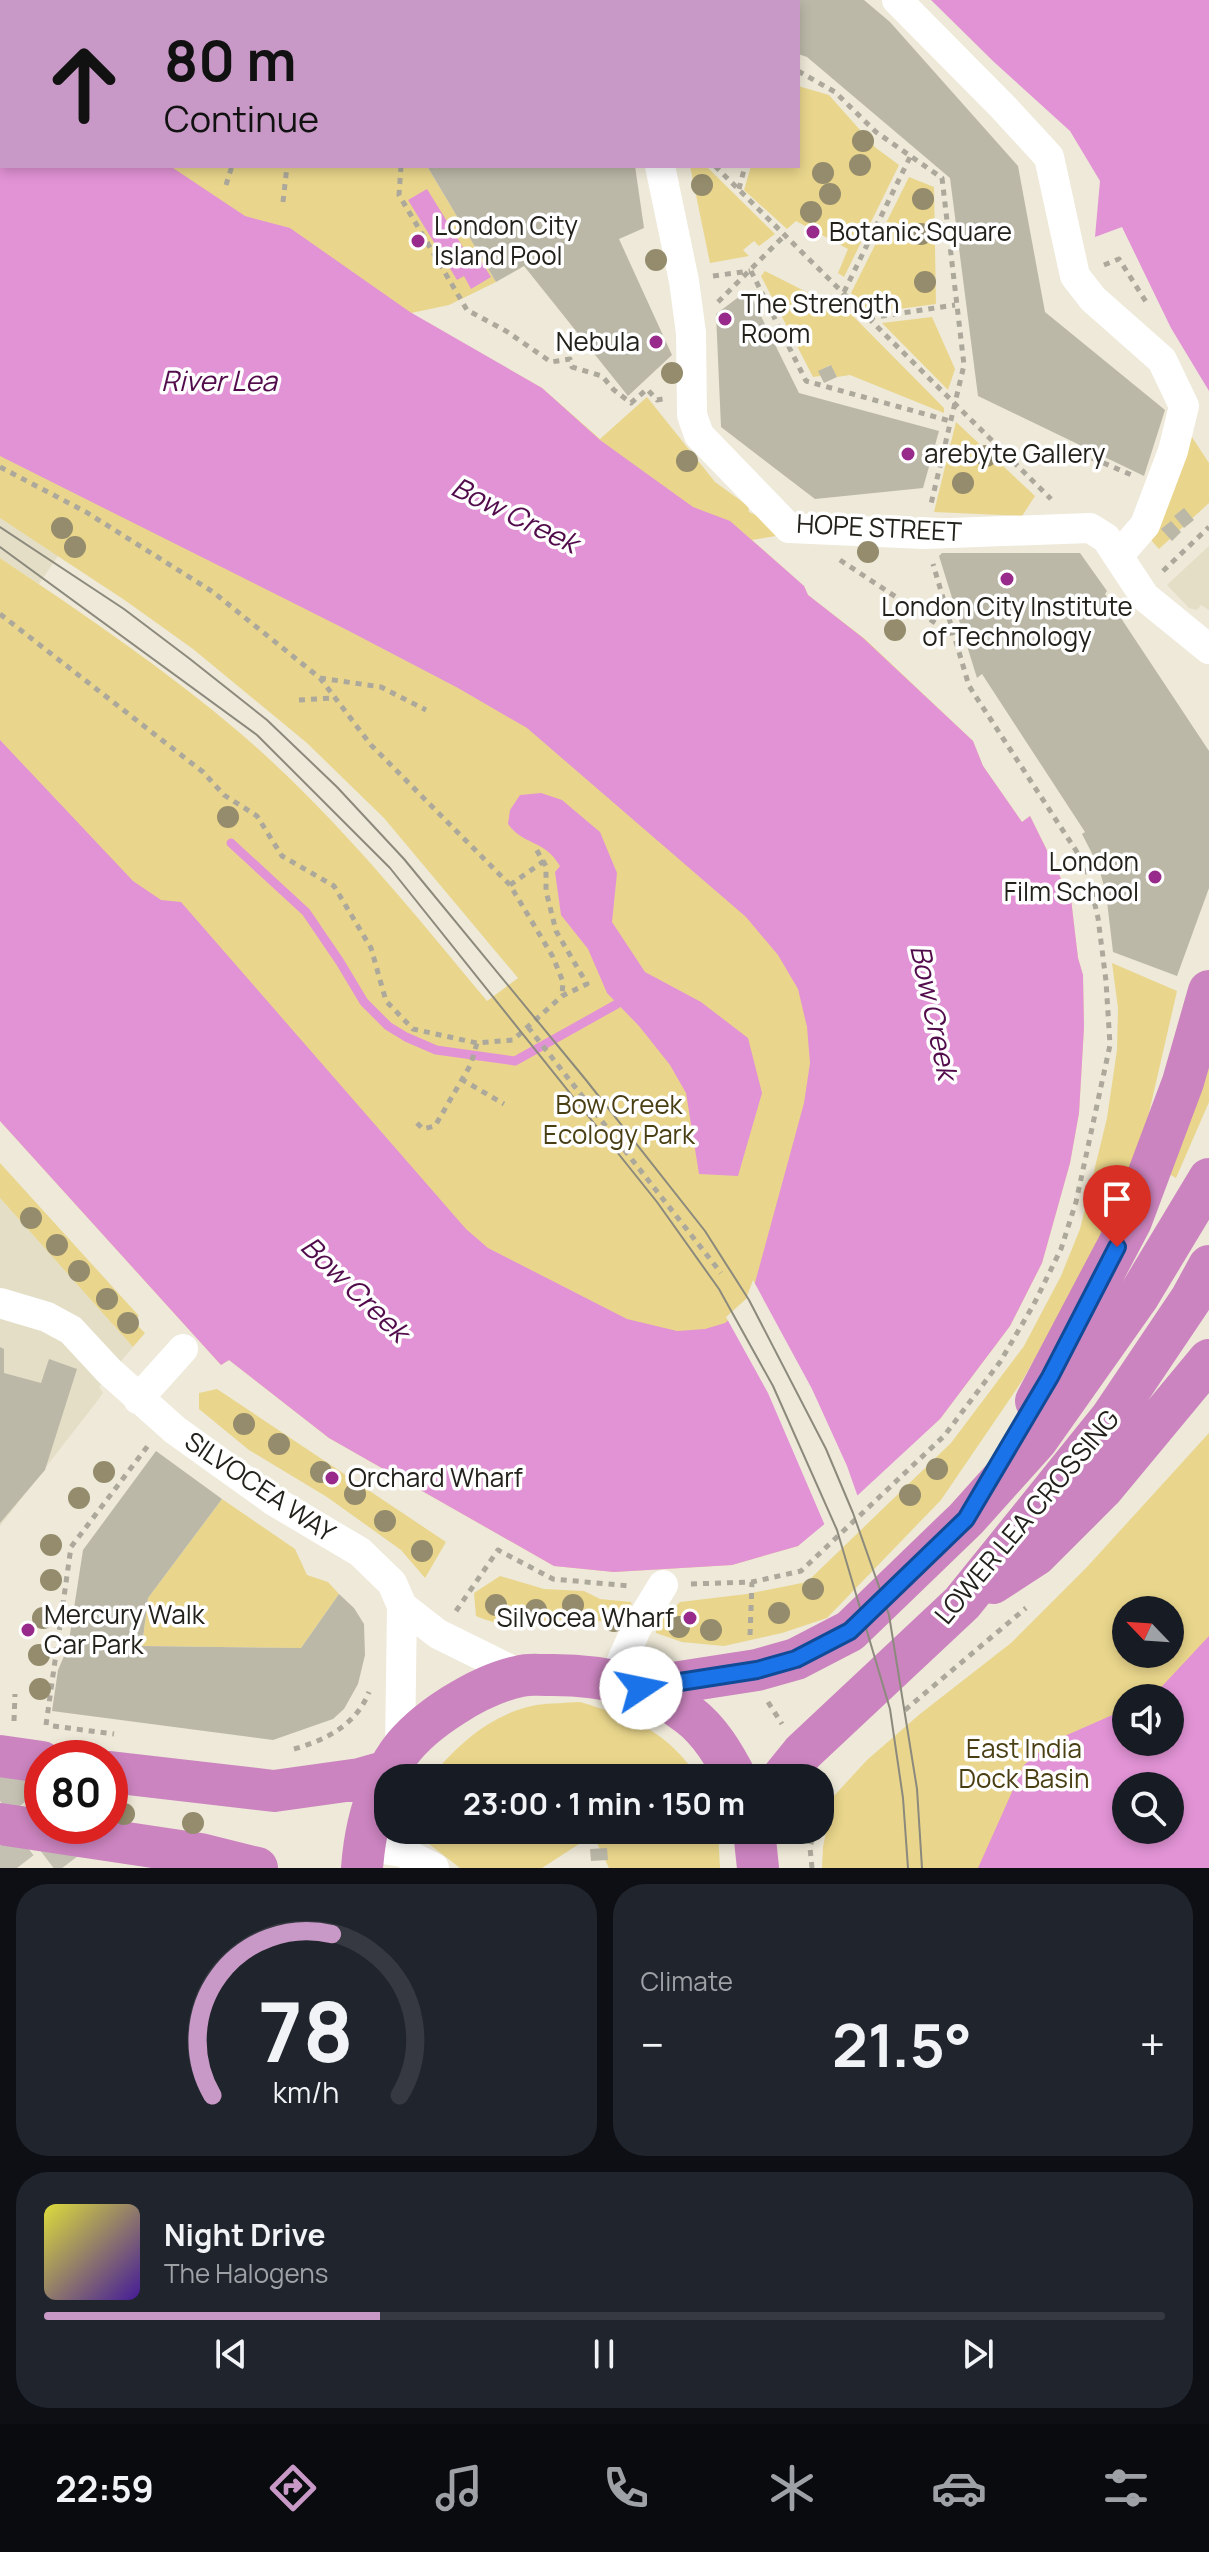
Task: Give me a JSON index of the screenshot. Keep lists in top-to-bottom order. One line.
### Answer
{"streets":{"highway":["LOWER LEA CROSSING"],"street":["HOPE STREET","SILVOCEA WAY"]},"water":["River Lea","Bow Creek"],"parks":["Bow Creek Ecology Park","East India Dock Basin"],"places":["Botanic Square","London City Island Pool","The Strength Room","Nebula","arebyte Gallery","London City Institute of Technology","London Film School","Orchard Wharf","Silvocea Wharf","Mercury Walk Car Park"],"north":"top left","page":{"turn":["80 m","Continue"],"limit":"80","trip":"23:00 · 1 min · 150 m","tile":"Climate","heat":["−","21.5°","+"],"song":["Night Drive","The Halogens"],"tabs":"22:59","gauge":["78","km/h"]}}
